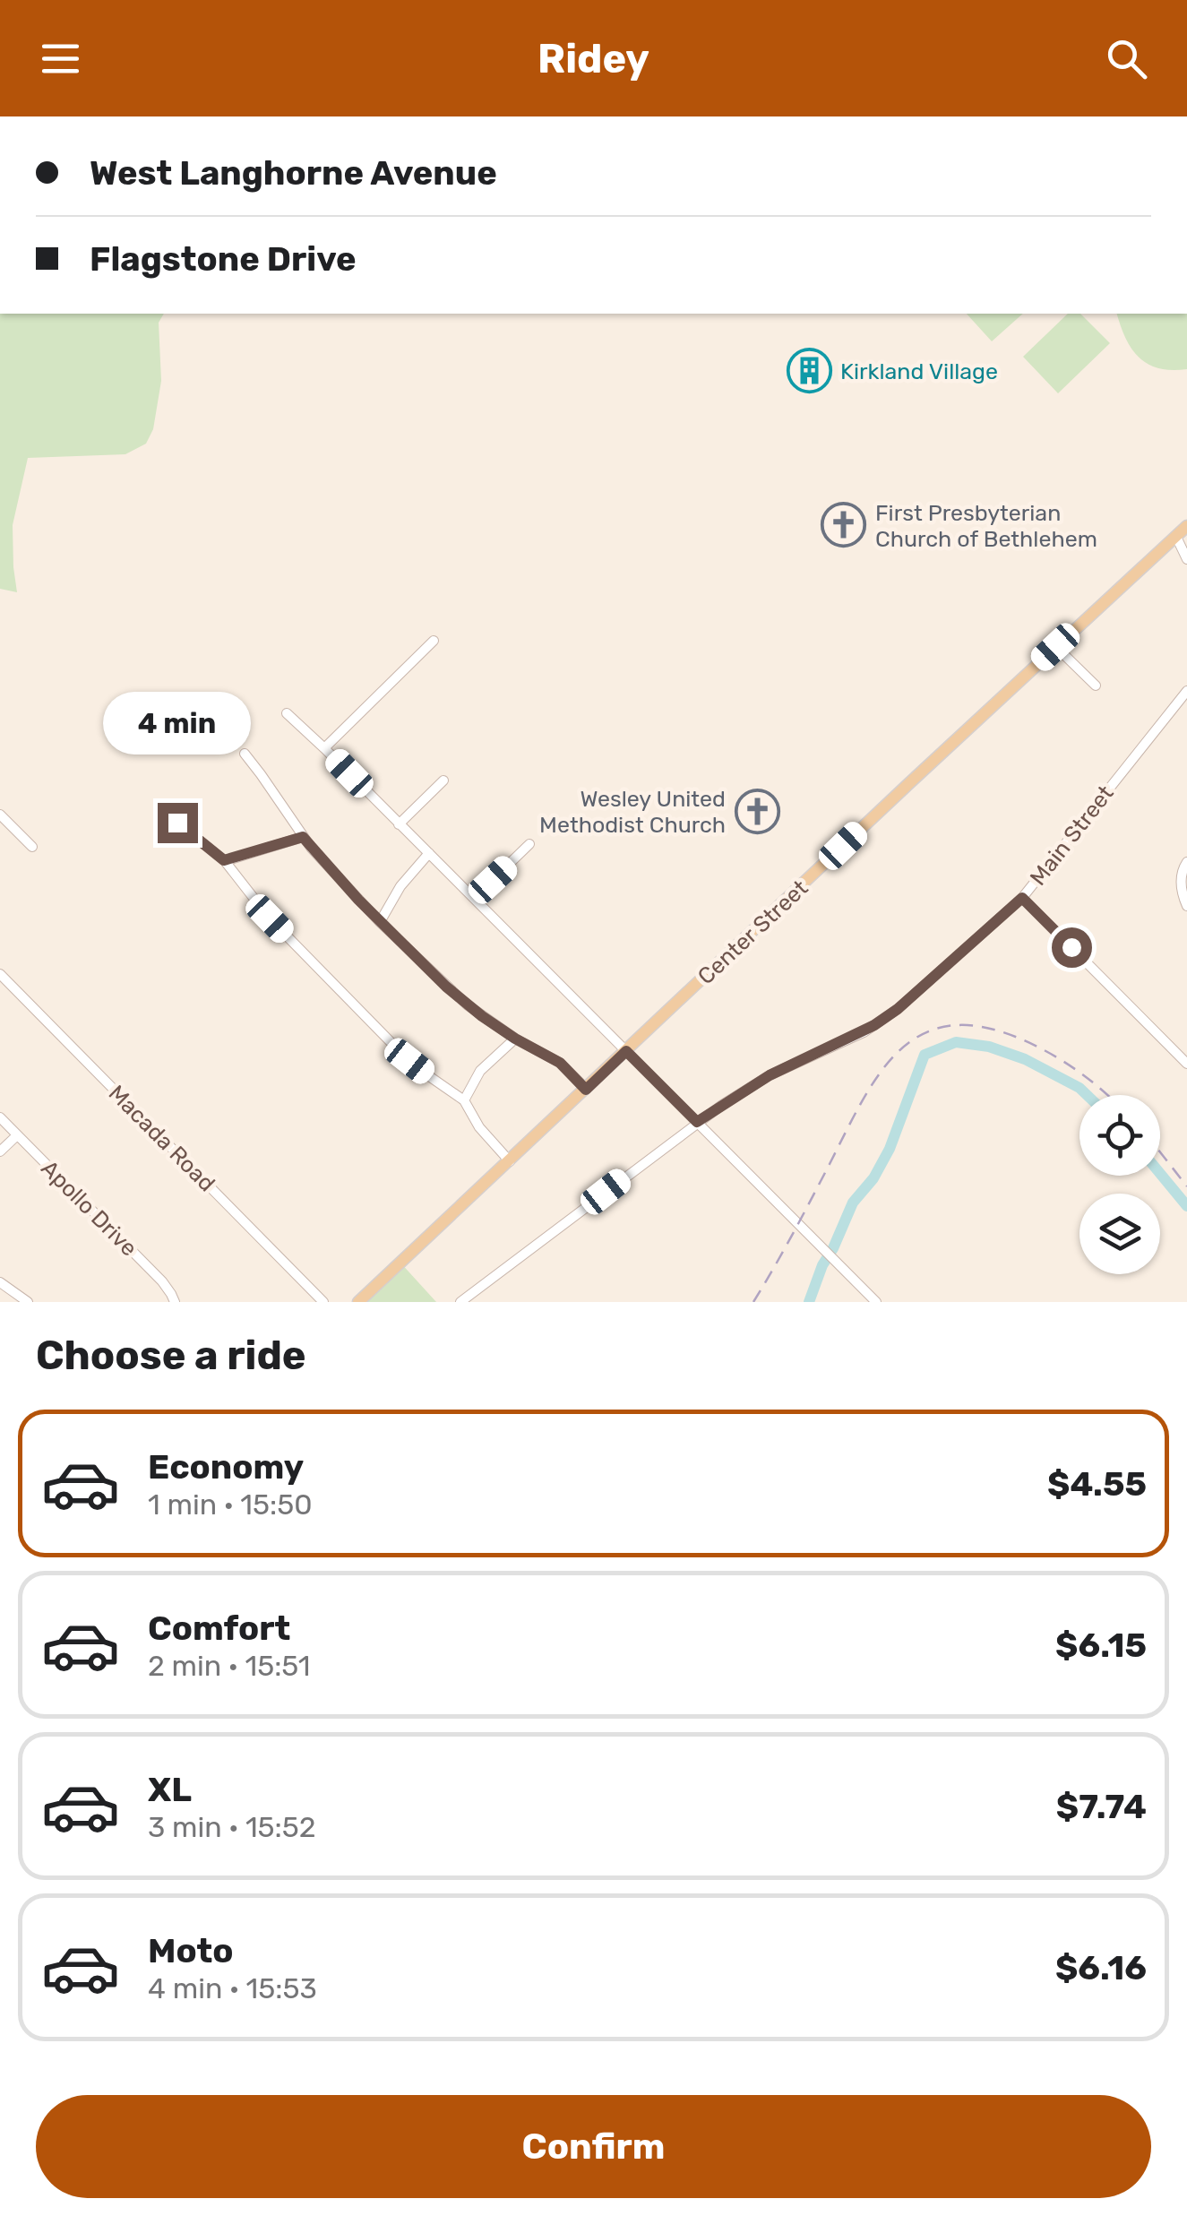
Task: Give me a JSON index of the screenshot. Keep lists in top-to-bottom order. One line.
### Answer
{"streets":{"main road":["Center Street"],"street":["Main Street","Macada Road","Apollo Drive"]},"places":{"building":["Kirkland Village"],"church":["First Presbyterian Church of Bethlehem","Wesley United Methodist Church"]},"page":{"header":"Ridey","banner":["West Langhorne Avenue","Flagstone Drive"],"bubble":"4 min","heading":"Choose a ride","list":[{"name":"Economy","note":"1 min · 15:50","value":"$4.55"},{"name":"Comfort","note":"2 min · 15:51","value":"$6.15"},{"name":"XL","note":"3 min · 15:52","value":"$7.74"},{"name":"Moto","note":"4 min · 15:53","value":"$6.16"}],"buttons":"Confirm"}}
